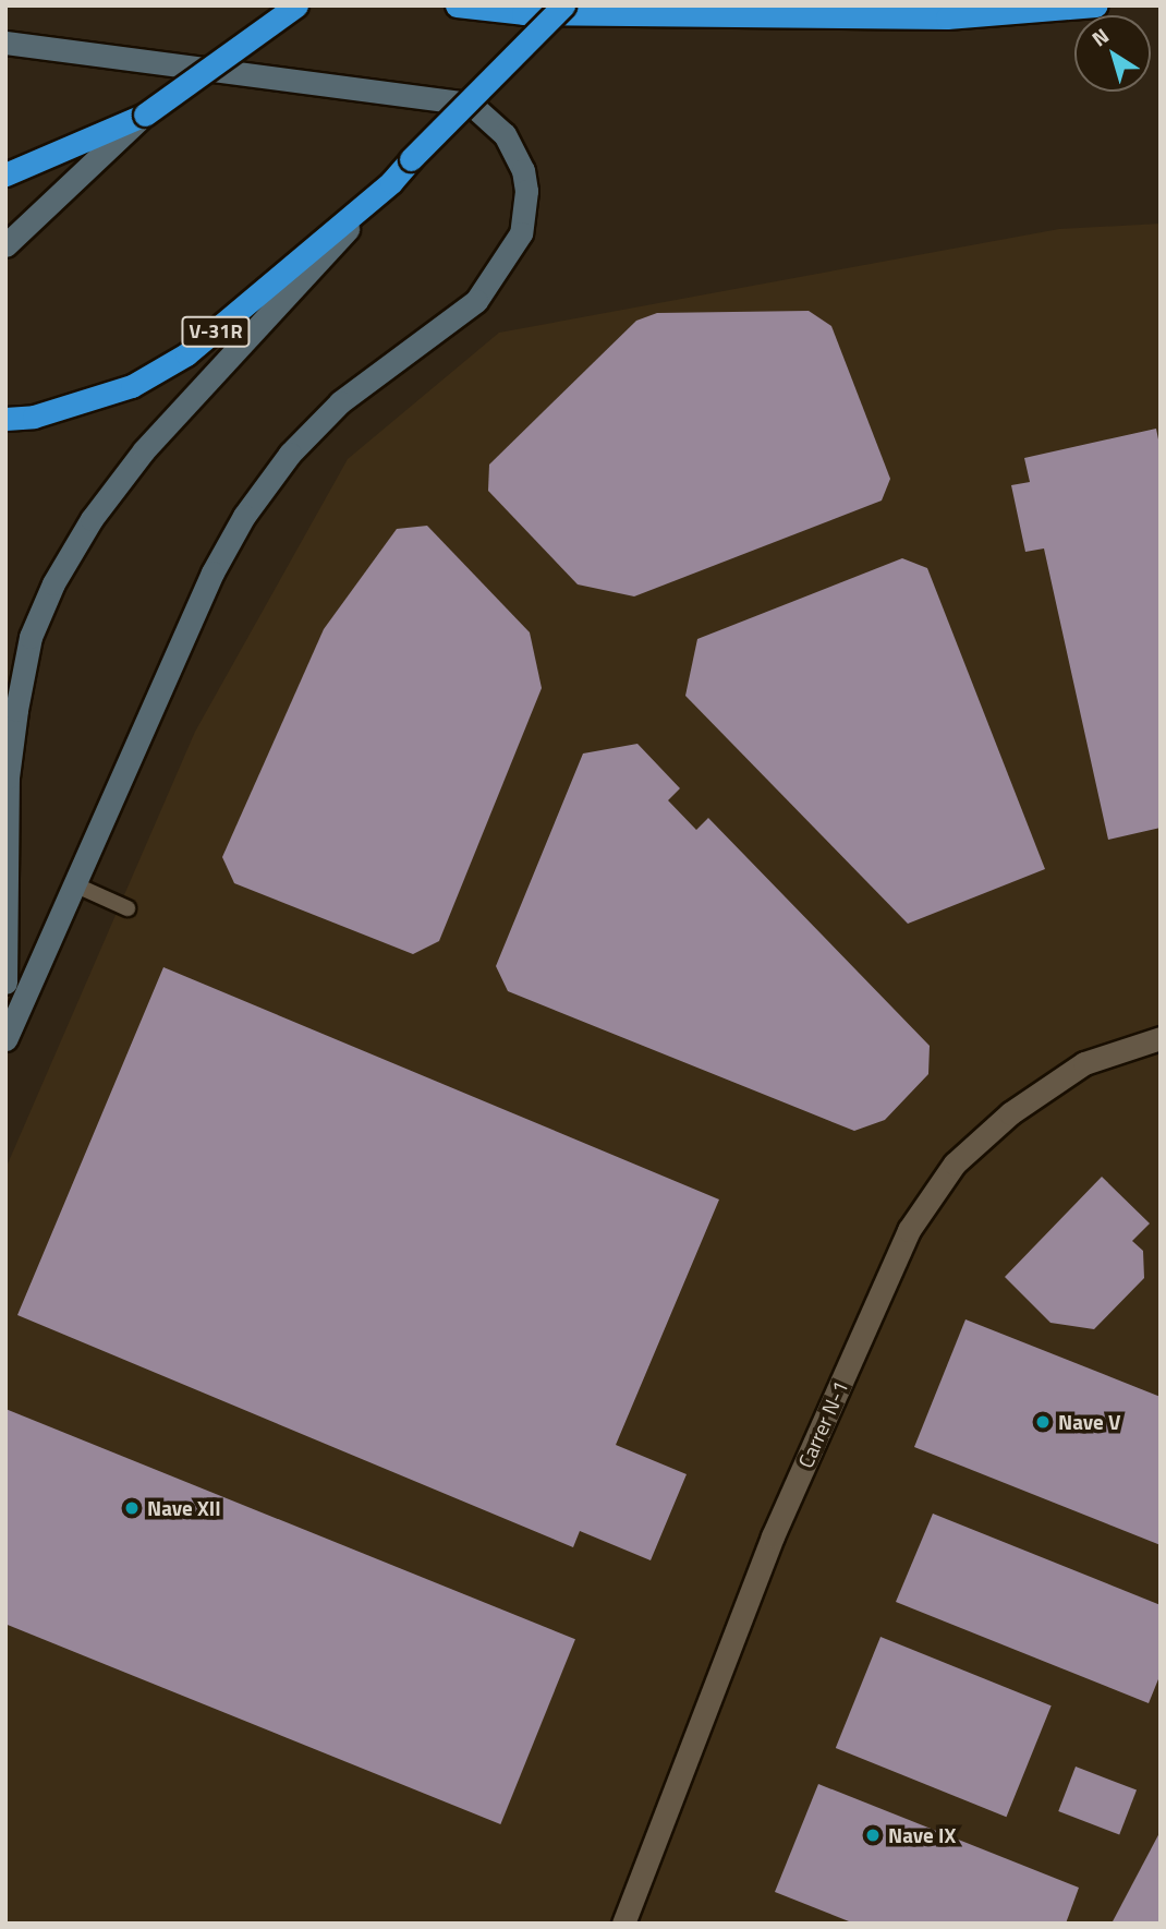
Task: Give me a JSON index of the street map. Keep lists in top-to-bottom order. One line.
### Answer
{"streets":{"highway":["V-31R"],"street":["Carrer N-1"]},"places":["Nave V","Nave XII","Nave IX"],"north":"top left"}
